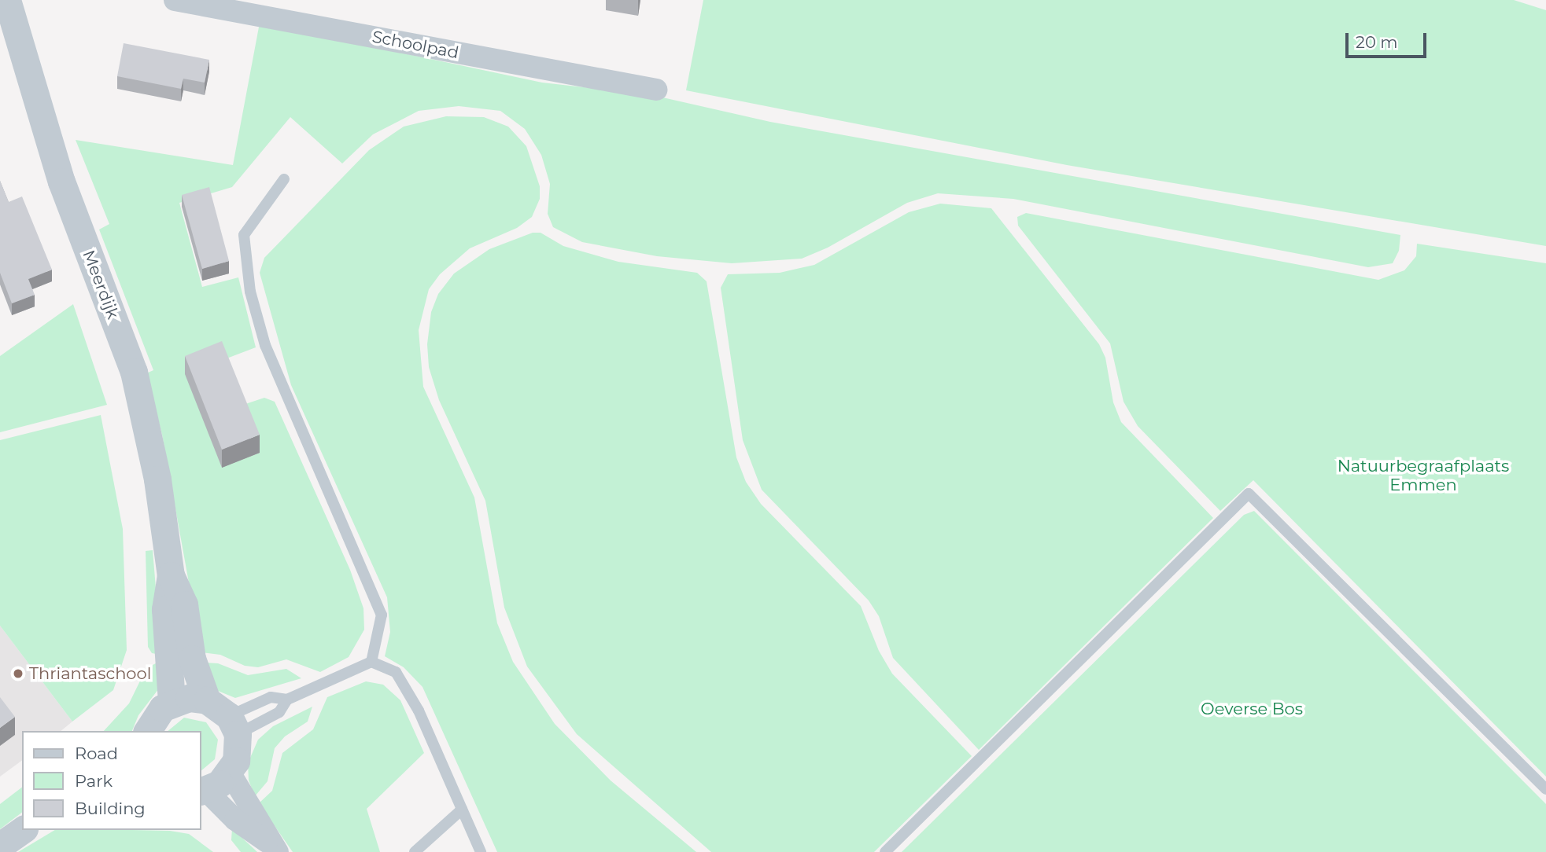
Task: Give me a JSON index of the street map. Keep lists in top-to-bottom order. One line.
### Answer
{"streets":{"street":["Schoolpad","Meerdijk"]},"parks":["Natuurbegraafplaats Emmen","Oeverse Bos"],"places":["Thriantaschool"],"legend":["Road","Park","Building"],"scale_bar":"20 m"}
